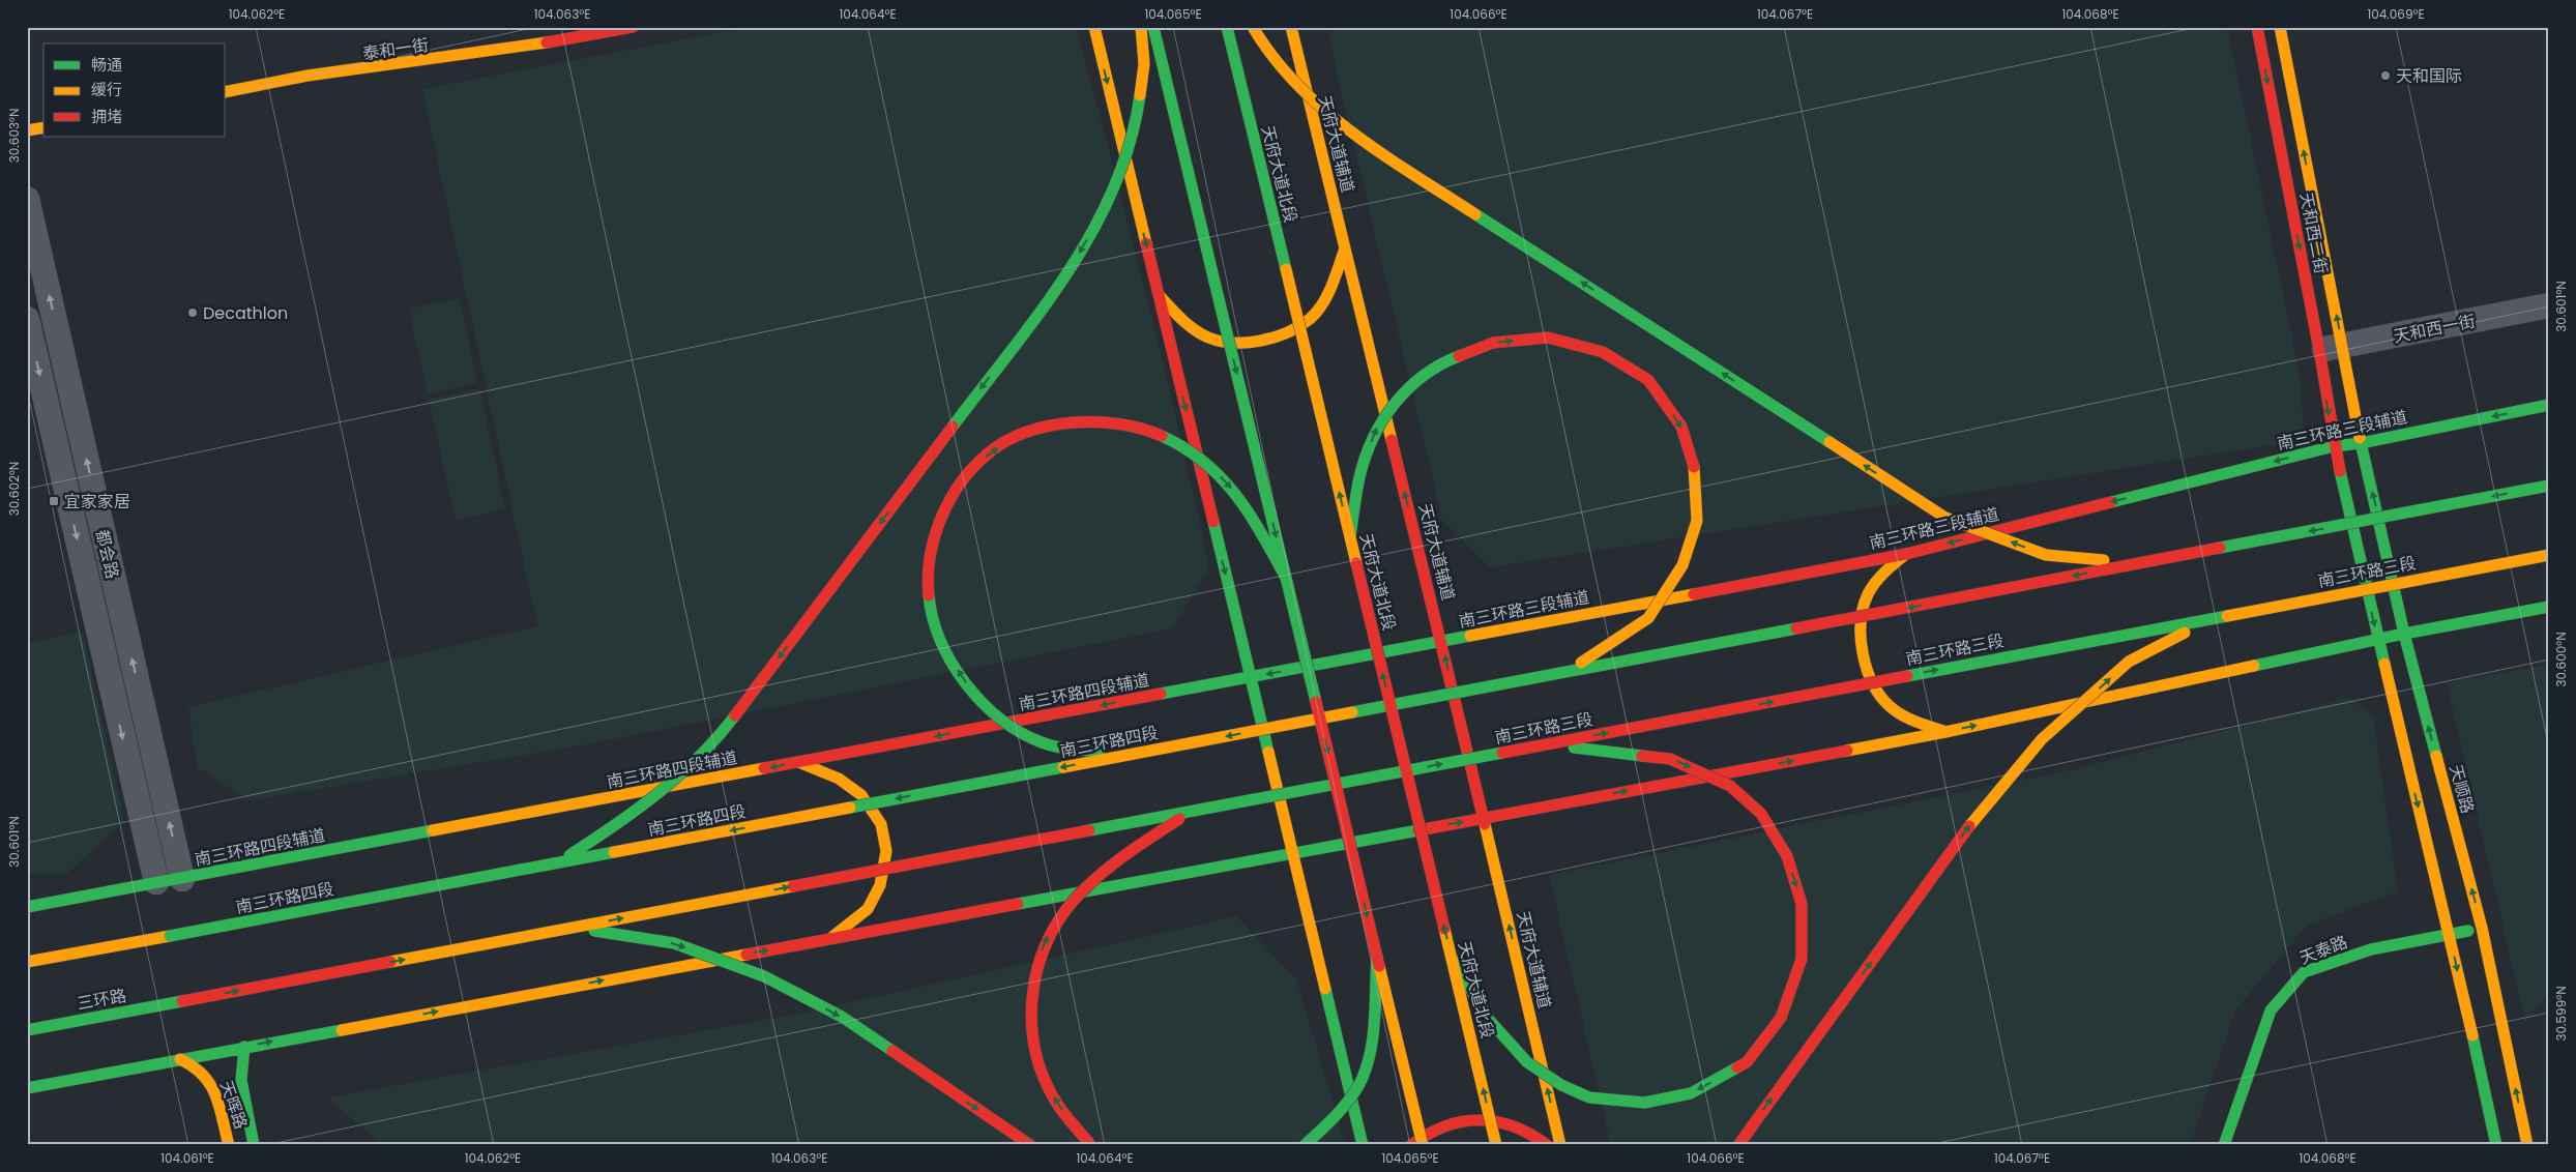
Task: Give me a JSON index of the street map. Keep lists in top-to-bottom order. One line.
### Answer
{"streets":{"main road":["泰和一街","天府大道辅道","天府大道北段","天和西二街","南三环路三段辅道","南三环路三段","南三环路四段辅道","南三环路四段","天顺路","天泰路","三环路","天晖路"],"street":["天和西一街","都会路"]},"crossings":[["天府大道辅道","南三环路三段辅道"],["天和西二街","天和西一街"],["天和西二街","南三环路三段辅道"],["天和西二街","天顺路"],["南三环路三段辅道","南三环路四段辅道"],["南三环路三段辅道","天顺路"],["都会路","南三环路四段辅道"],["天顺路","天泰路"]],"one_way":["天府大道辅道","南三环路四段辅道"],"places":{"other":["天和国际","Decathlon"],"transit":["宜家家居"]},"legend":["畅通","缓行","拥堵"],"coordinates":["104.062°E","104.063°E","104.064°E","104.065°E","104.066°E","104.067°E","104.068°E","104.069°E","30.603°N","30.601°N","30.602°N","30.600°N","30.599°N","104.061°E"]}
